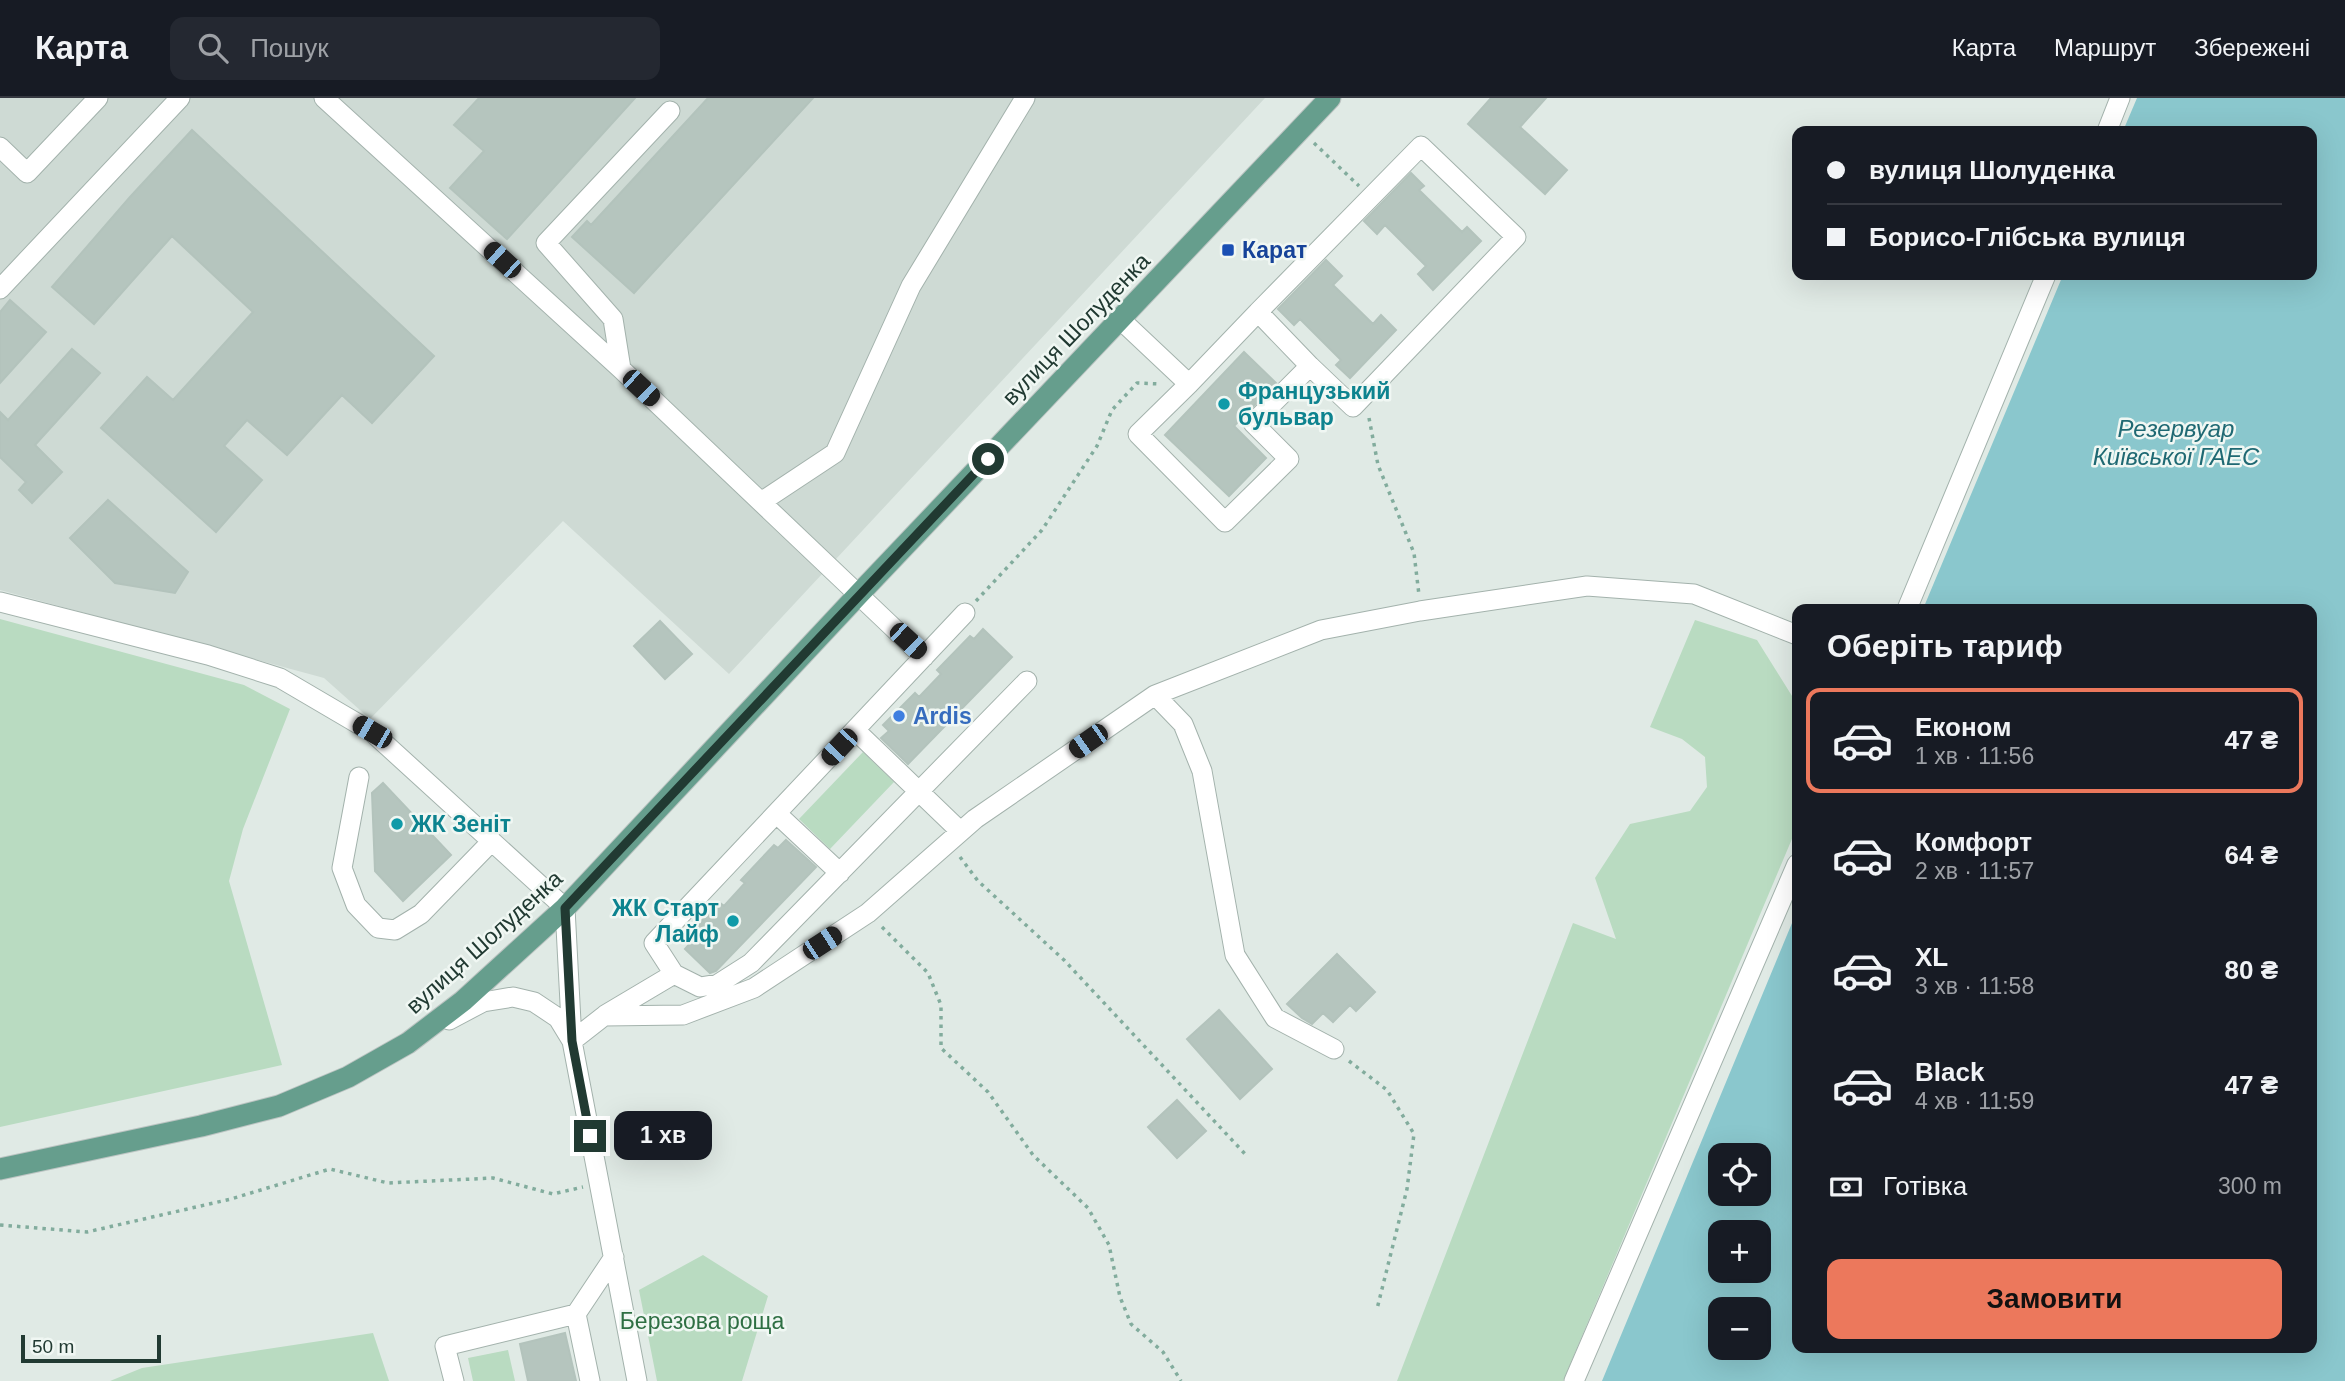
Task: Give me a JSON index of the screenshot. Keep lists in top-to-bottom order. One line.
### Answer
{"streets":{"main road":["вулиця Шолуденка"]},"water":["Резервуар Київської ГАЕС"],"parks":["Березова роща"],"places":{"transit":["Карат"],"other":["Французький бульвар","Ardis","ЖК Зеніт","ЖК Старт Лайф"]},"scale_bar":"50 m","page":{"header":"Карта","search":"Пошук","nav":["Карта","Маршрут","Збережені"],"banner":["вулиця Шолуденка","Борисо-Глібська вулиця"],"heading":"Оберіть тариф","list":[{"name":"Економ","note":"1 хв · 11:56","value":"47 ₴"},{"name":"Комфорт","note":"2 хв · 11:57","value":"64 ₴"},{"name":"XL","note":"3 хв · 11:58","value":"80 ₴"},{"name":"Black","note":"4 хв · 11:59","value":"47 ₴"}],"bubble":"1 хв","map_buttons":["+","−"],"pay":["Готівка","300 m"],"buttons":"Замовити","scale":"50 m"}}
